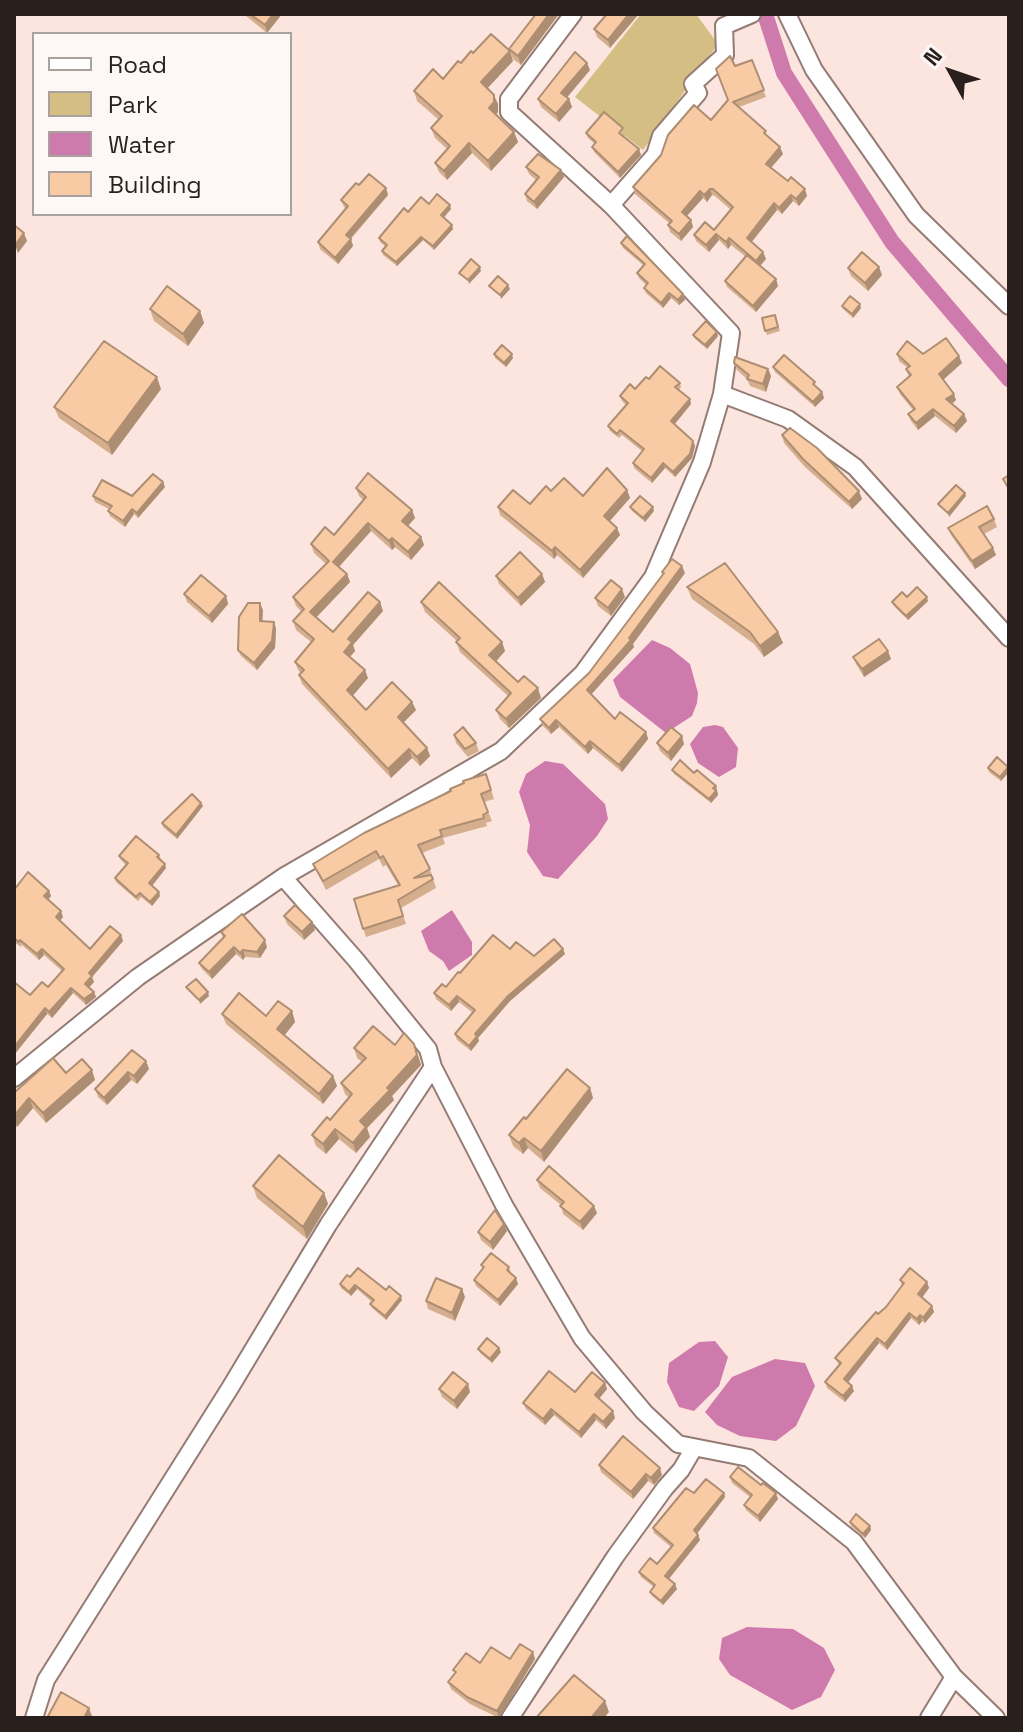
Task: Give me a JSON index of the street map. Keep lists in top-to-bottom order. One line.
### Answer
{"legend":["Road","Park","Water","Building"],"north":"top left"}
